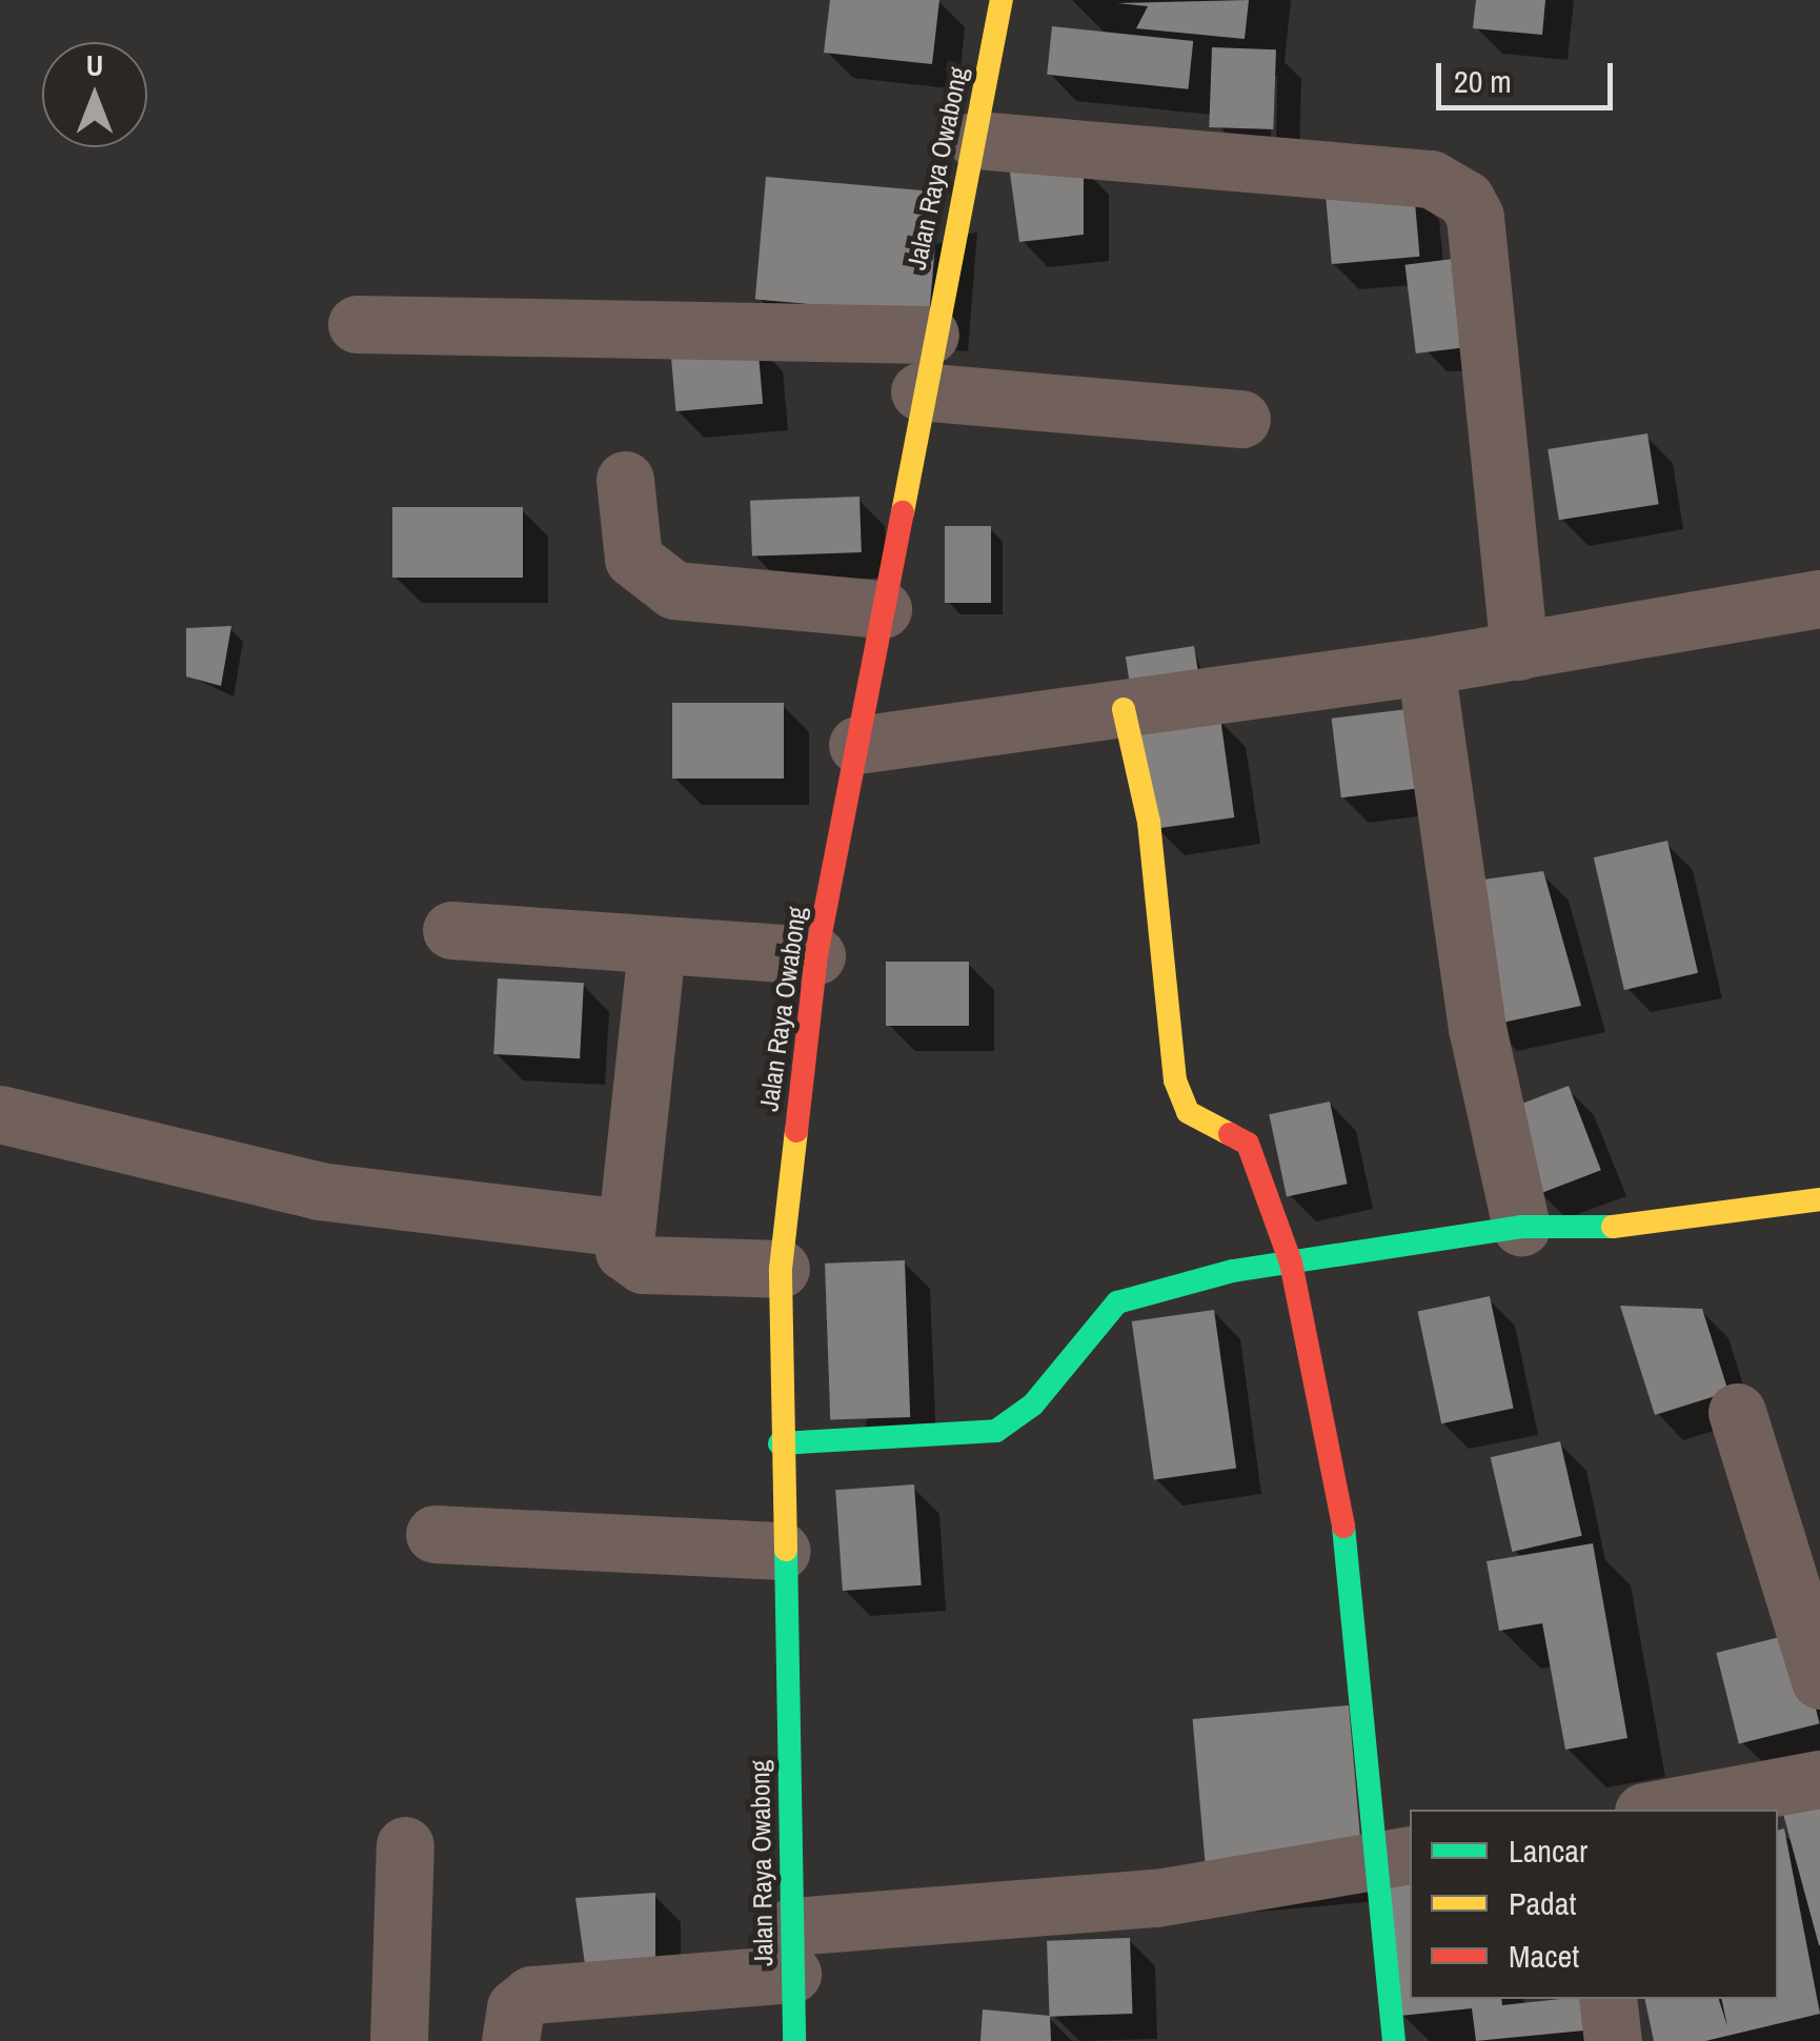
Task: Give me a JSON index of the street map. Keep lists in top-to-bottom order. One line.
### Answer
{"streets":{"street":["Jalan Raya Owabong"]},"legend":["Lancar","Padat","Macet"],"scale_bar":"20 m","north":"top"}
